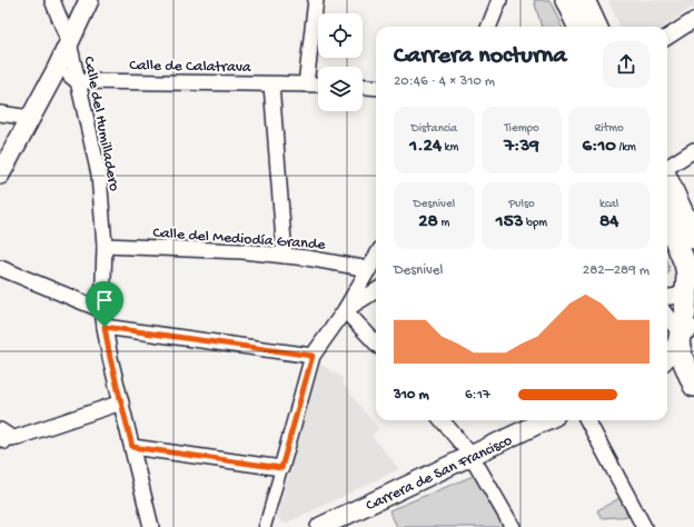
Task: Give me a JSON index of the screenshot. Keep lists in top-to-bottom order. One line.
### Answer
{"streets":{"street":["Calle de Calatrava","Calle del Humilladero","Calle del Mediodía Grande","Carrera de San Francisco"]},"crossings":[["Calle de Calatrava","Calle del Humilladero"],["Calle del Humilladero","Calle del Mediodía Grande"]],"page":{"heading":["Carrera nocturna","20:46 · 4 × 310 m"],"stats":[["Distancia","1.24 km"],["Tiempo","7:39"],["Ritmo","6:10 /km"],["Desnivel","28 m"],["Pulso","153 bpm"],["kcal","84"]],"chart":["Desnivel","282–289 m"],"list":[{"name":"310 m","note":"6:17"}]}}
